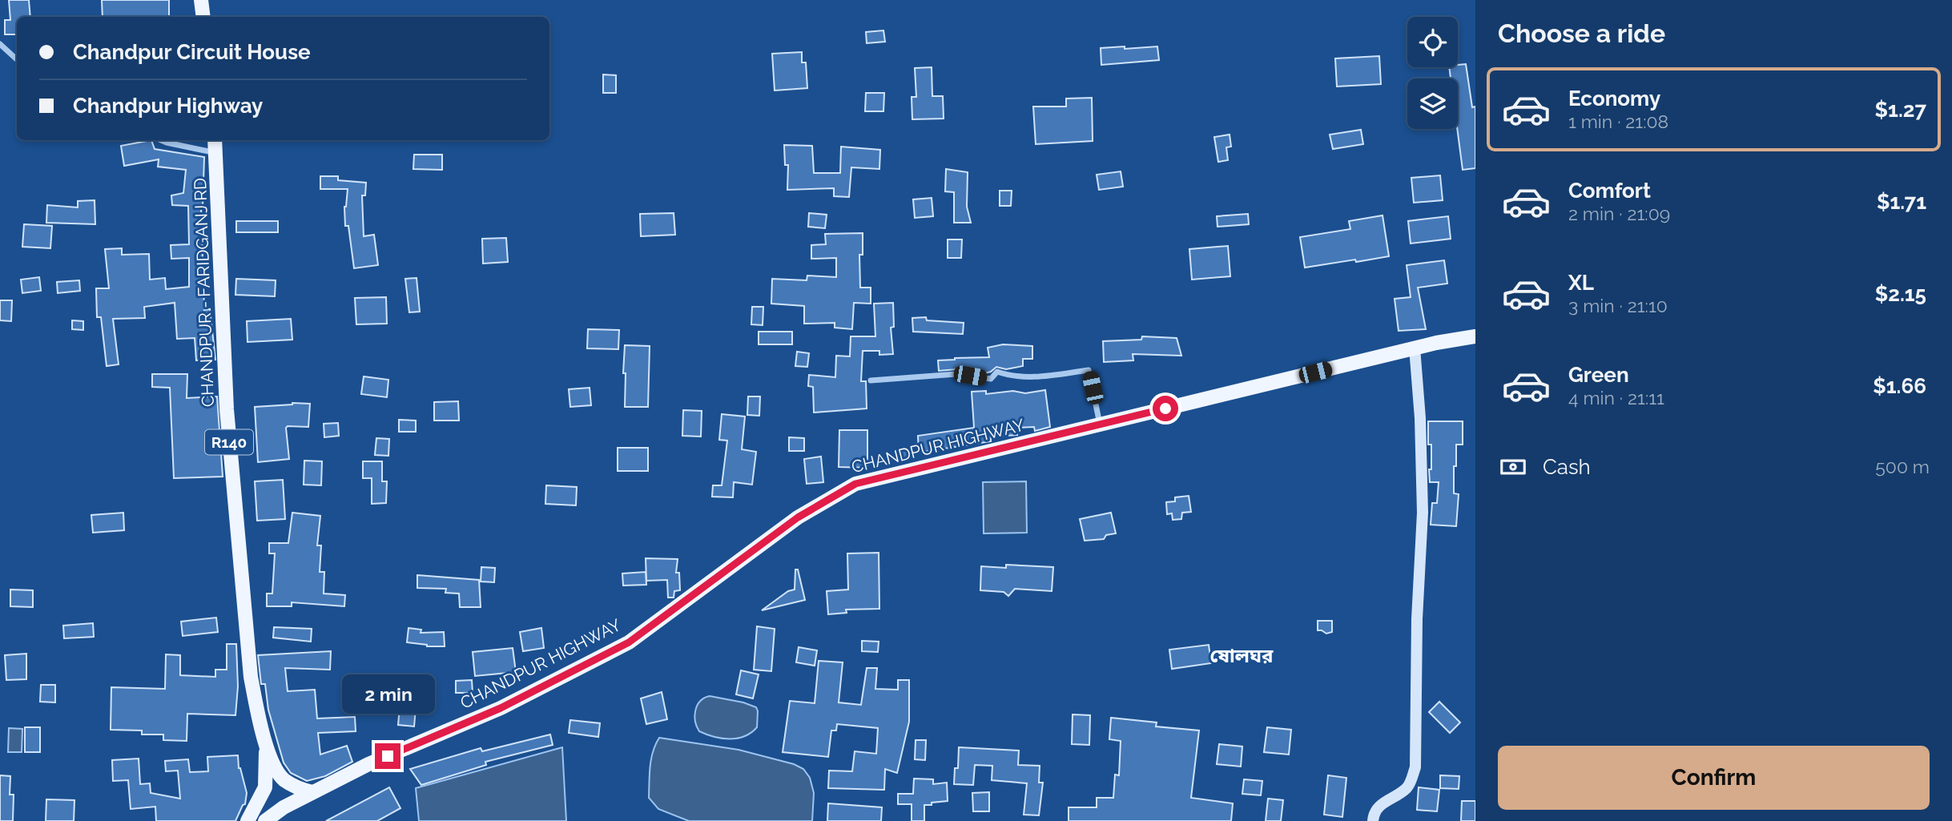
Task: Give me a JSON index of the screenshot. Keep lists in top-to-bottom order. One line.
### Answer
{"streets":{"main road":["CHANDPUR - FARIDGANJ RD","R140","CHANDPUR HIGHWAY"]},"crossings":[["CHANDPUR - FARIDGANJ RD","R140"],["R140","CHANDPUR HIGHWAY"]],"districts":["ষোলঘর"],"page":{"heading":"Choose a ride","banner":["Chandpur Circuit House","Chandpur Highway"],"list":[{"name":"Economy","note":"1 min · 21:08","value":"$1.27"},{"name":"Comfort","note":"2 min · 21:09","value":"$1.71"},{"name":"XL","note":"3 min · 21:10","value":"$2.15"},{"name":"Green","note":"4 min · 21:11","value":"$1.66"}],"pay":["Cash","500 m"],"bubble":"2 min","buttons":"Confirm"}}
